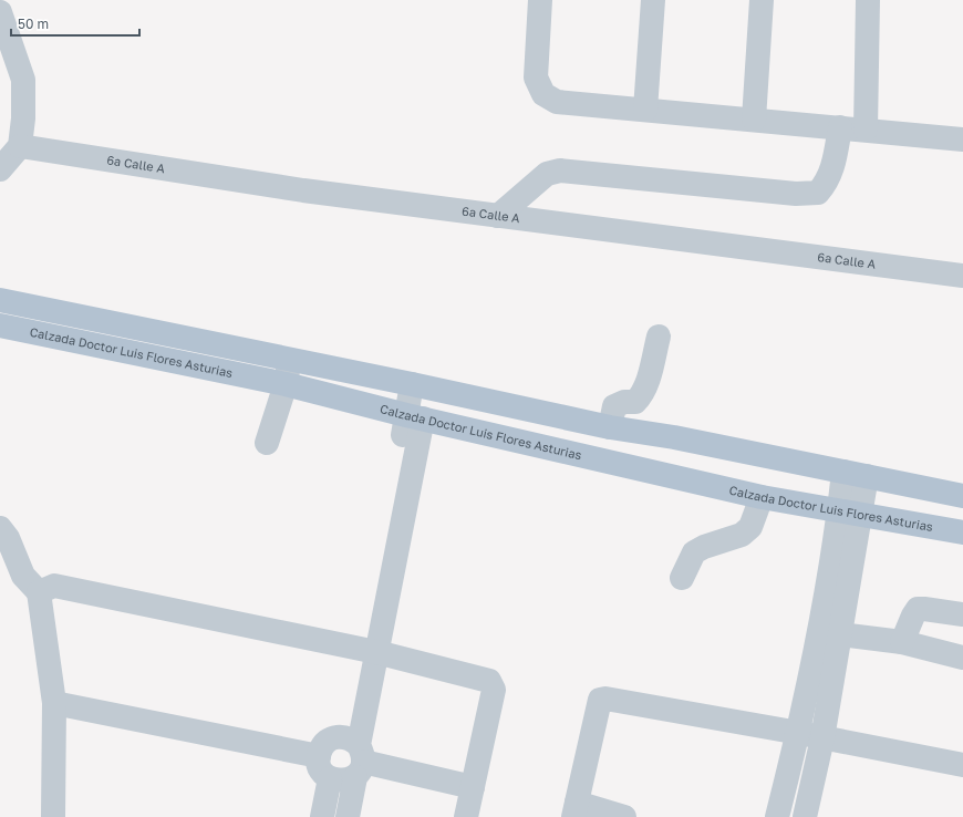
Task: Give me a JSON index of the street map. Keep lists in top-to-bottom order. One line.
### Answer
{"streets":{"main road":["Calzada Doctor Luis Flores Asturias"],"street":["6a Calle A"]},"scale_bar":"50 m"}
